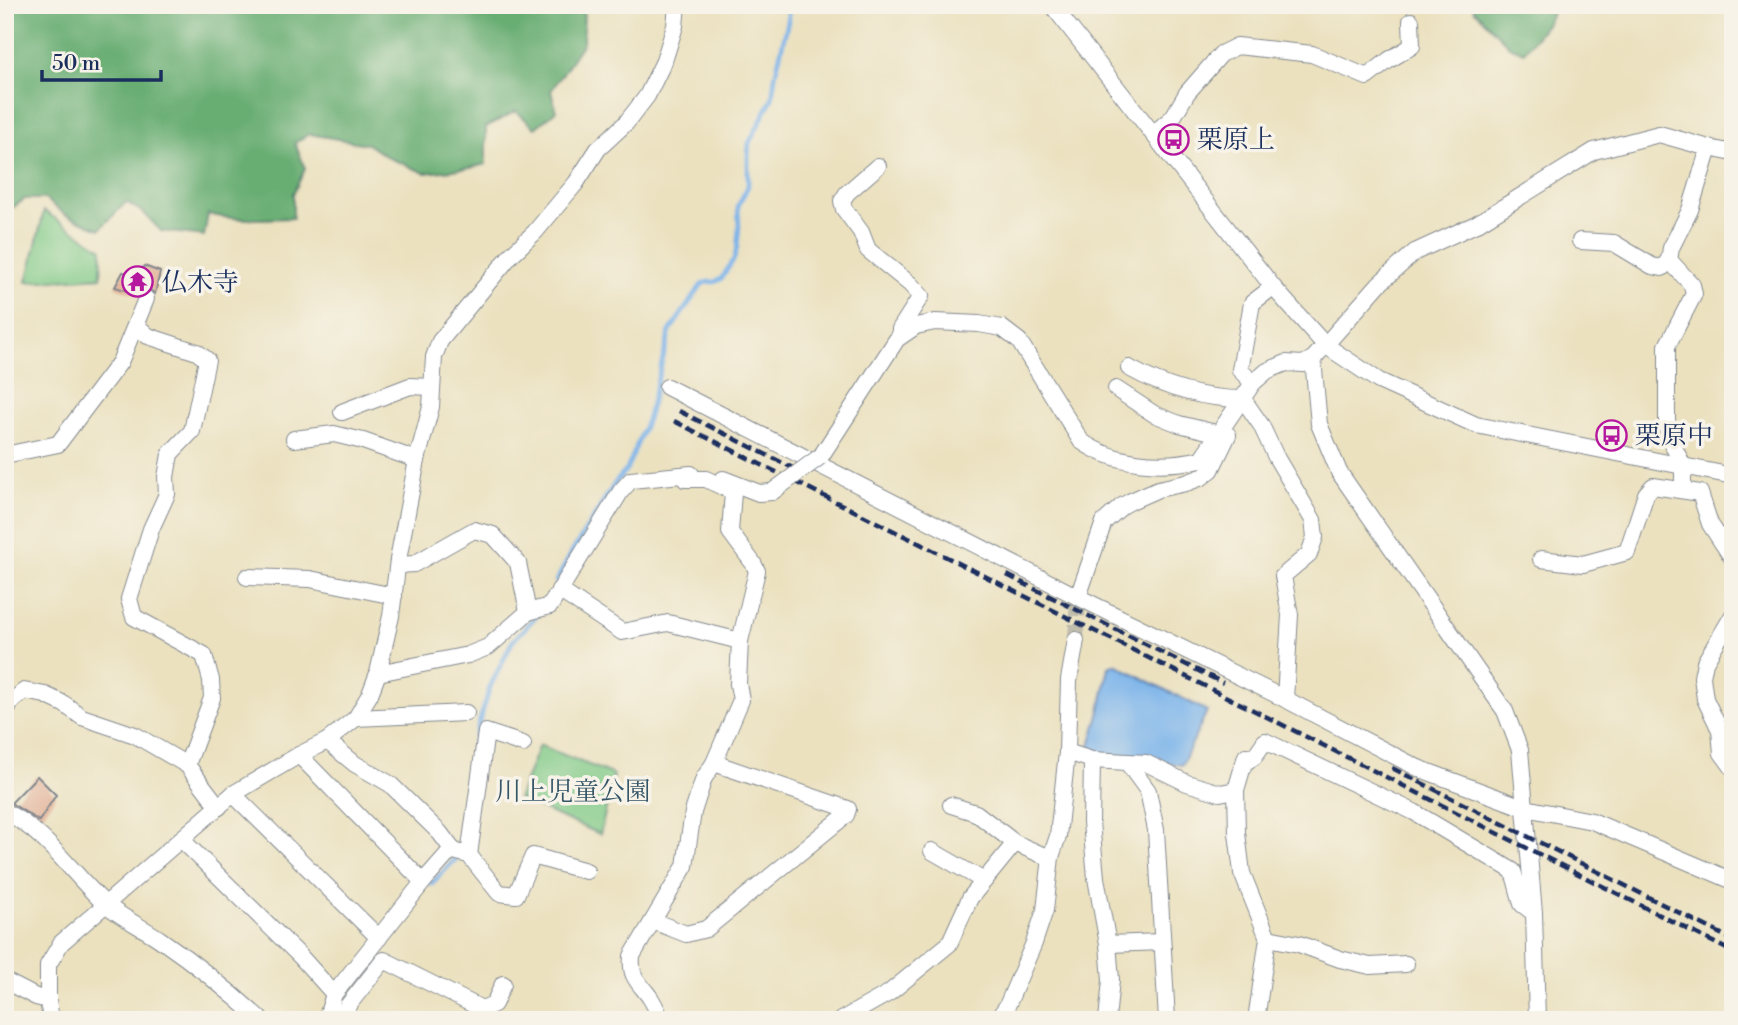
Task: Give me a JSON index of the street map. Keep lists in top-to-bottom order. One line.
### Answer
{"parks":["川上児童公園"],"places":{"bus stop":["栗原上","栗原中"],"temple":["仏木寺"]},"scale_bar":"50 m"}
